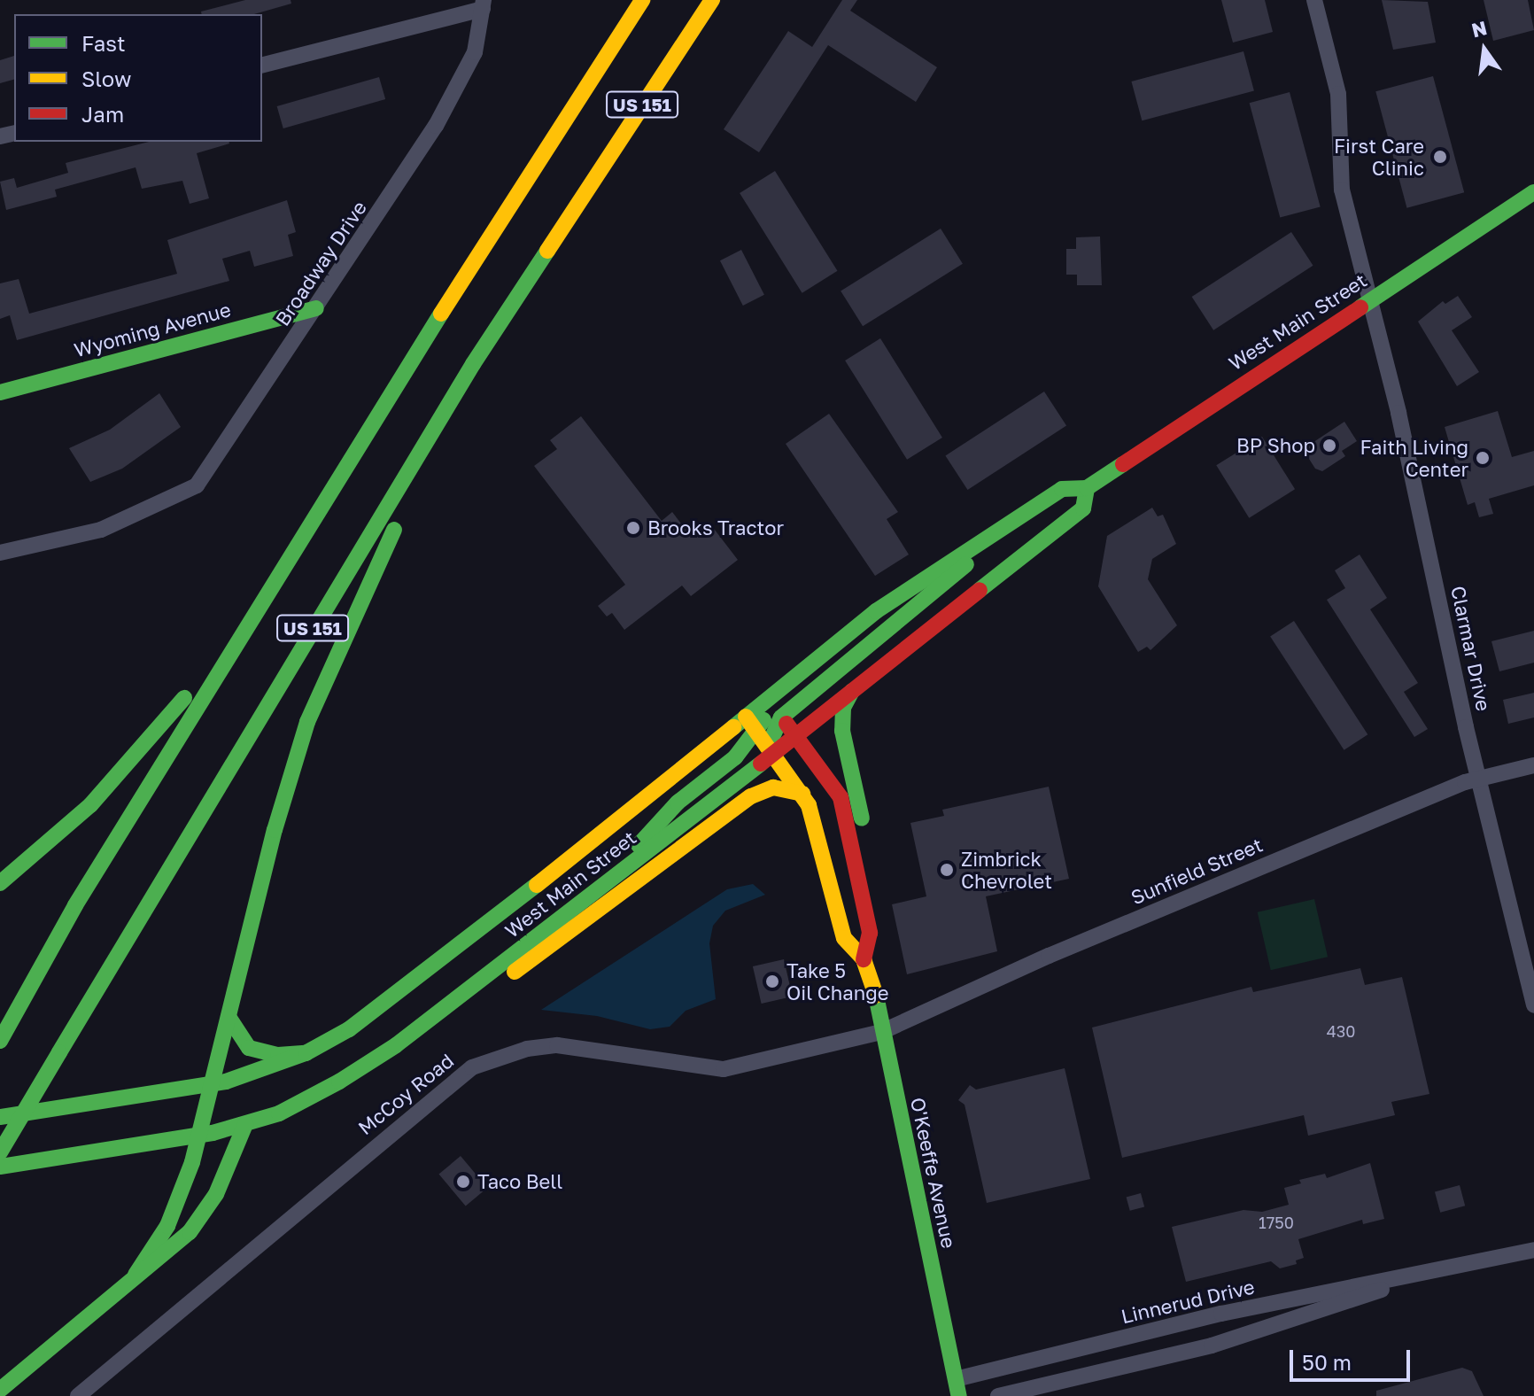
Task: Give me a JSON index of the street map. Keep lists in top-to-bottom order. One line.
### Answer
{"streets":{"main road":["US 151","West Main Street","Wyoming Avenue","O'Keeffe Avenue"],"street":["Broadway Drive","Clarmar Drive","Sunfield Street","McCoy Road","Linnerud Drive"]},"crossings":[["Broadway Drive","Wyoming Avenue"],["West Main Street","Clarmar Drive"],["West Main Street","O'Keeffe Avenue"],["Clarmar Drive","Sunfield Street"],["Sunfield Street","McCoy Road"],["Sunfield Street","O'Keeffe Avenue"],["McCoy Road","O'Keeffe Avenue"],["O'Keeffe Avenue","Linnerud Drive"]],"places":["First Care Clinic","BP Shop","Faith Living Center","Brooks Tractor","Zimbrick Chevrolet","Take 5 Oil Change","Taco Bell"],"house_numbers":["430","1750"],"legend":["Fast","Slow","Jam"],"scale_bar":"50 m","north":"top"}
